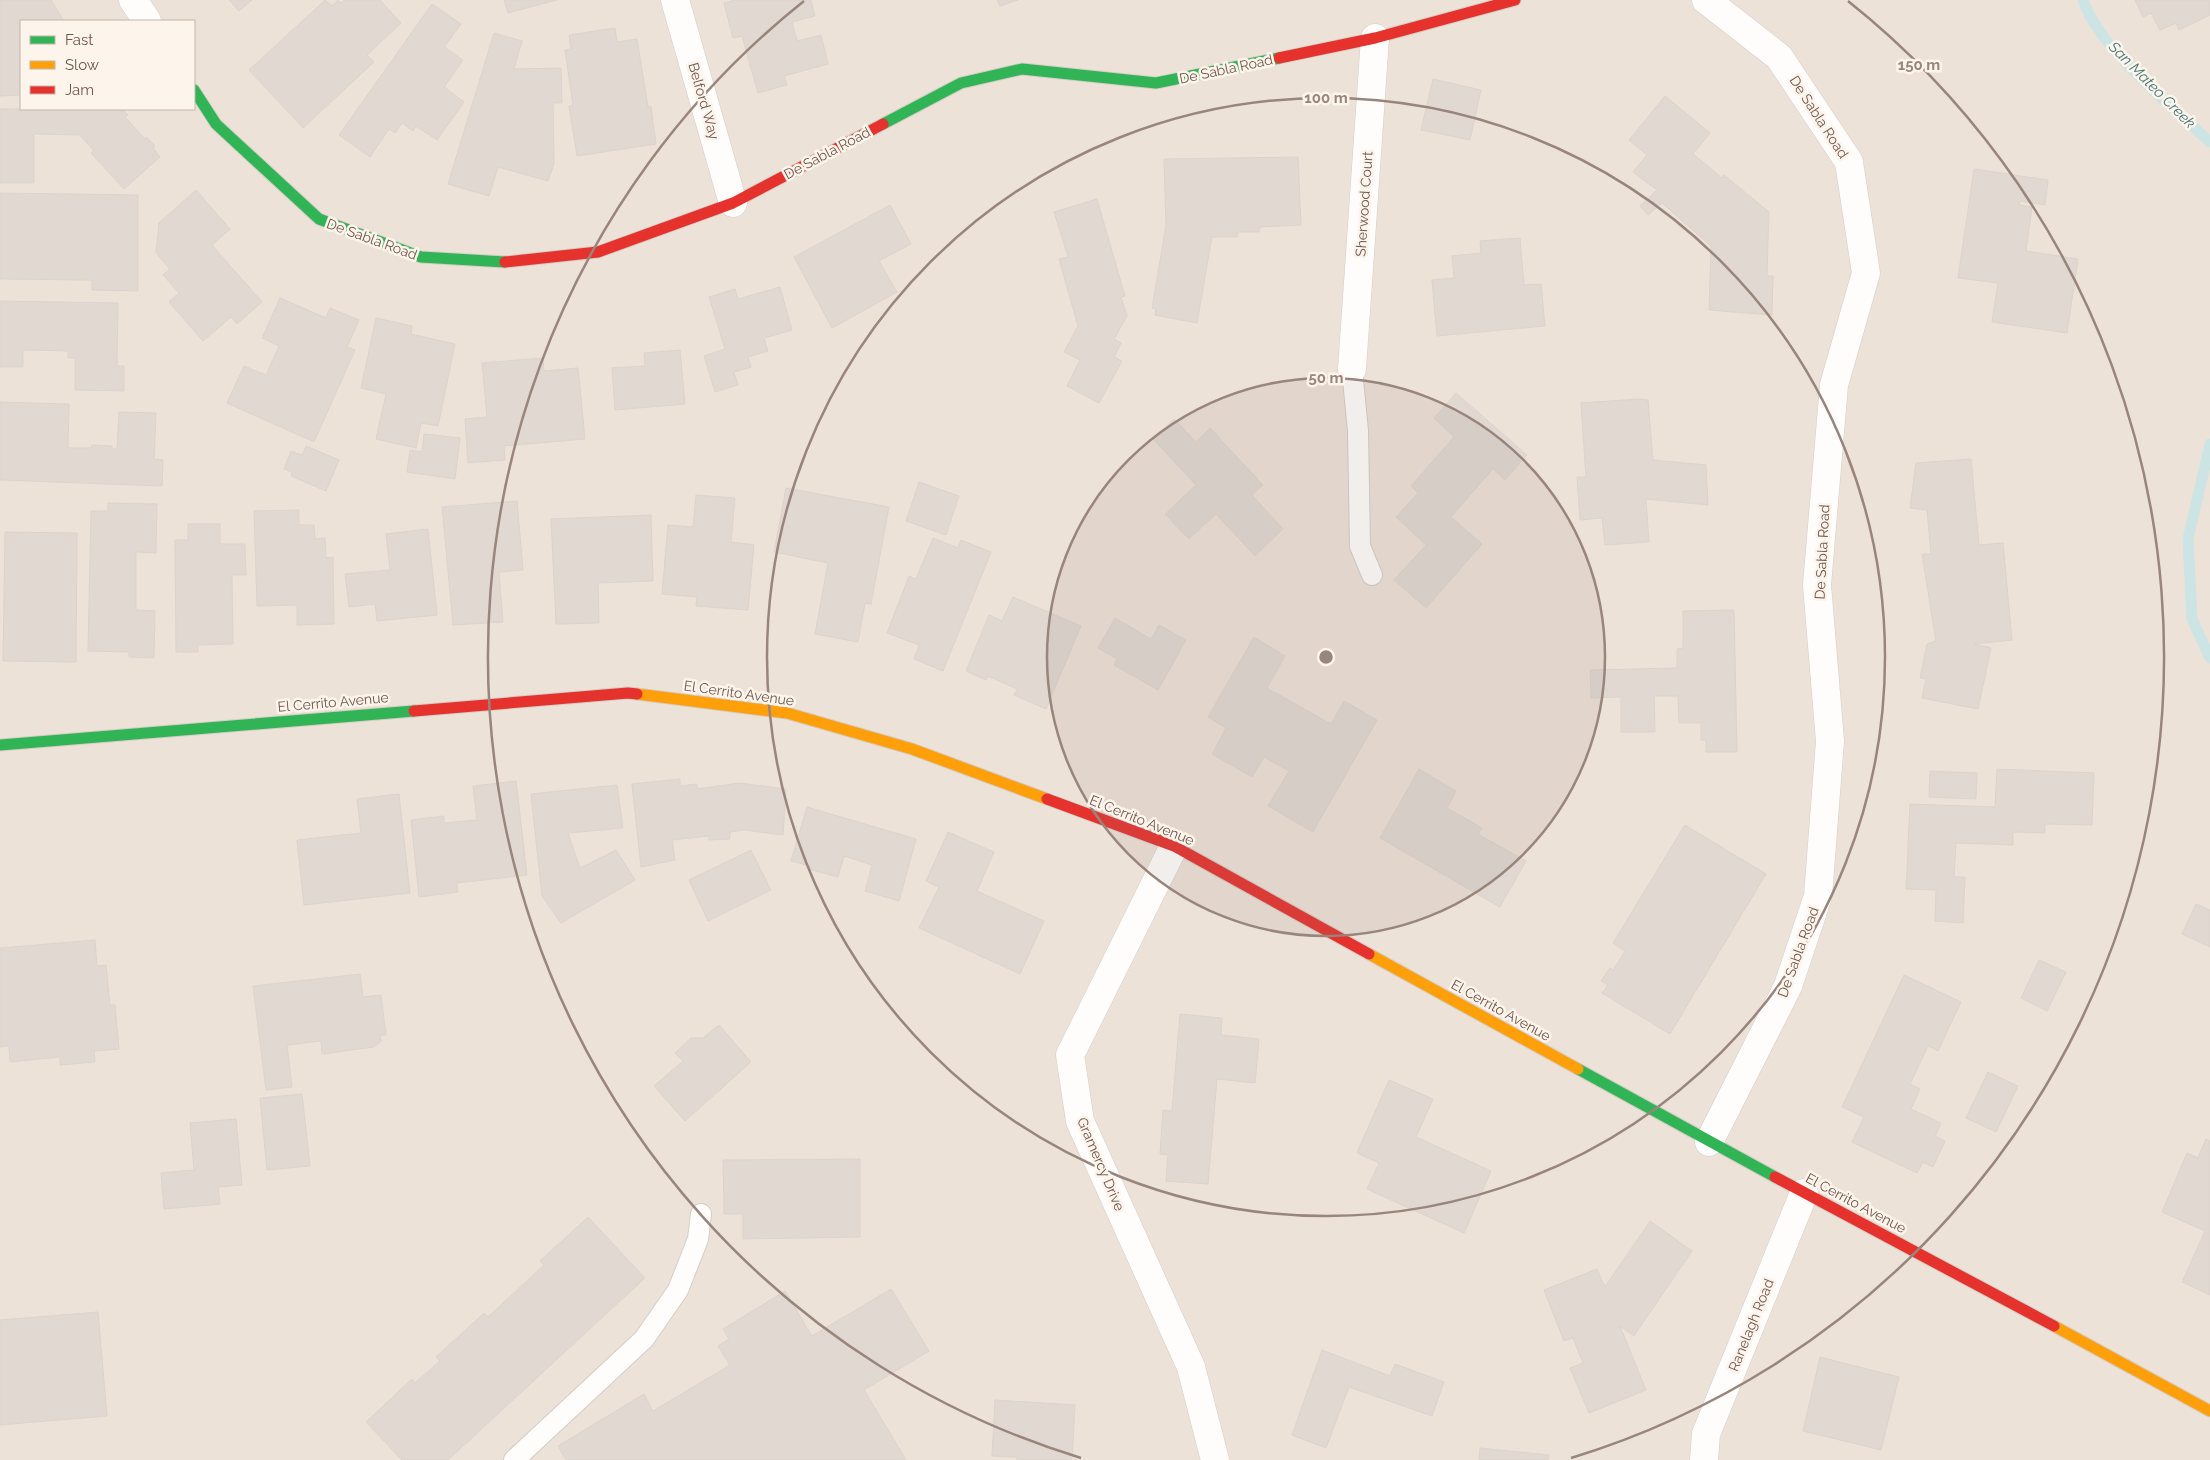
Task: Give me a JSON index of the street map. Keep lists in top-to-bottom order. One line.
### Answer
{"streets":{"street":["De Sabla Road","Belford Way","Sherwood Court","El Cerrito Avenue","Gramercy Drive","Ranelagh Road"]},"crossings":[["De Sabla Road","Belford Way"],["De Sabla Road","Sherwood Court"],["De Sabla Road","El Cerrito Avenue"],["El Cerrito Avenue","Gramercy Drive"],["El Cerrito Avenue","Ranelagh Road"]],"water":["San Mateo Creek"],"legend":["Fast","Slow","Jam"],"rings":["150 m","100 m","50 m"]}
